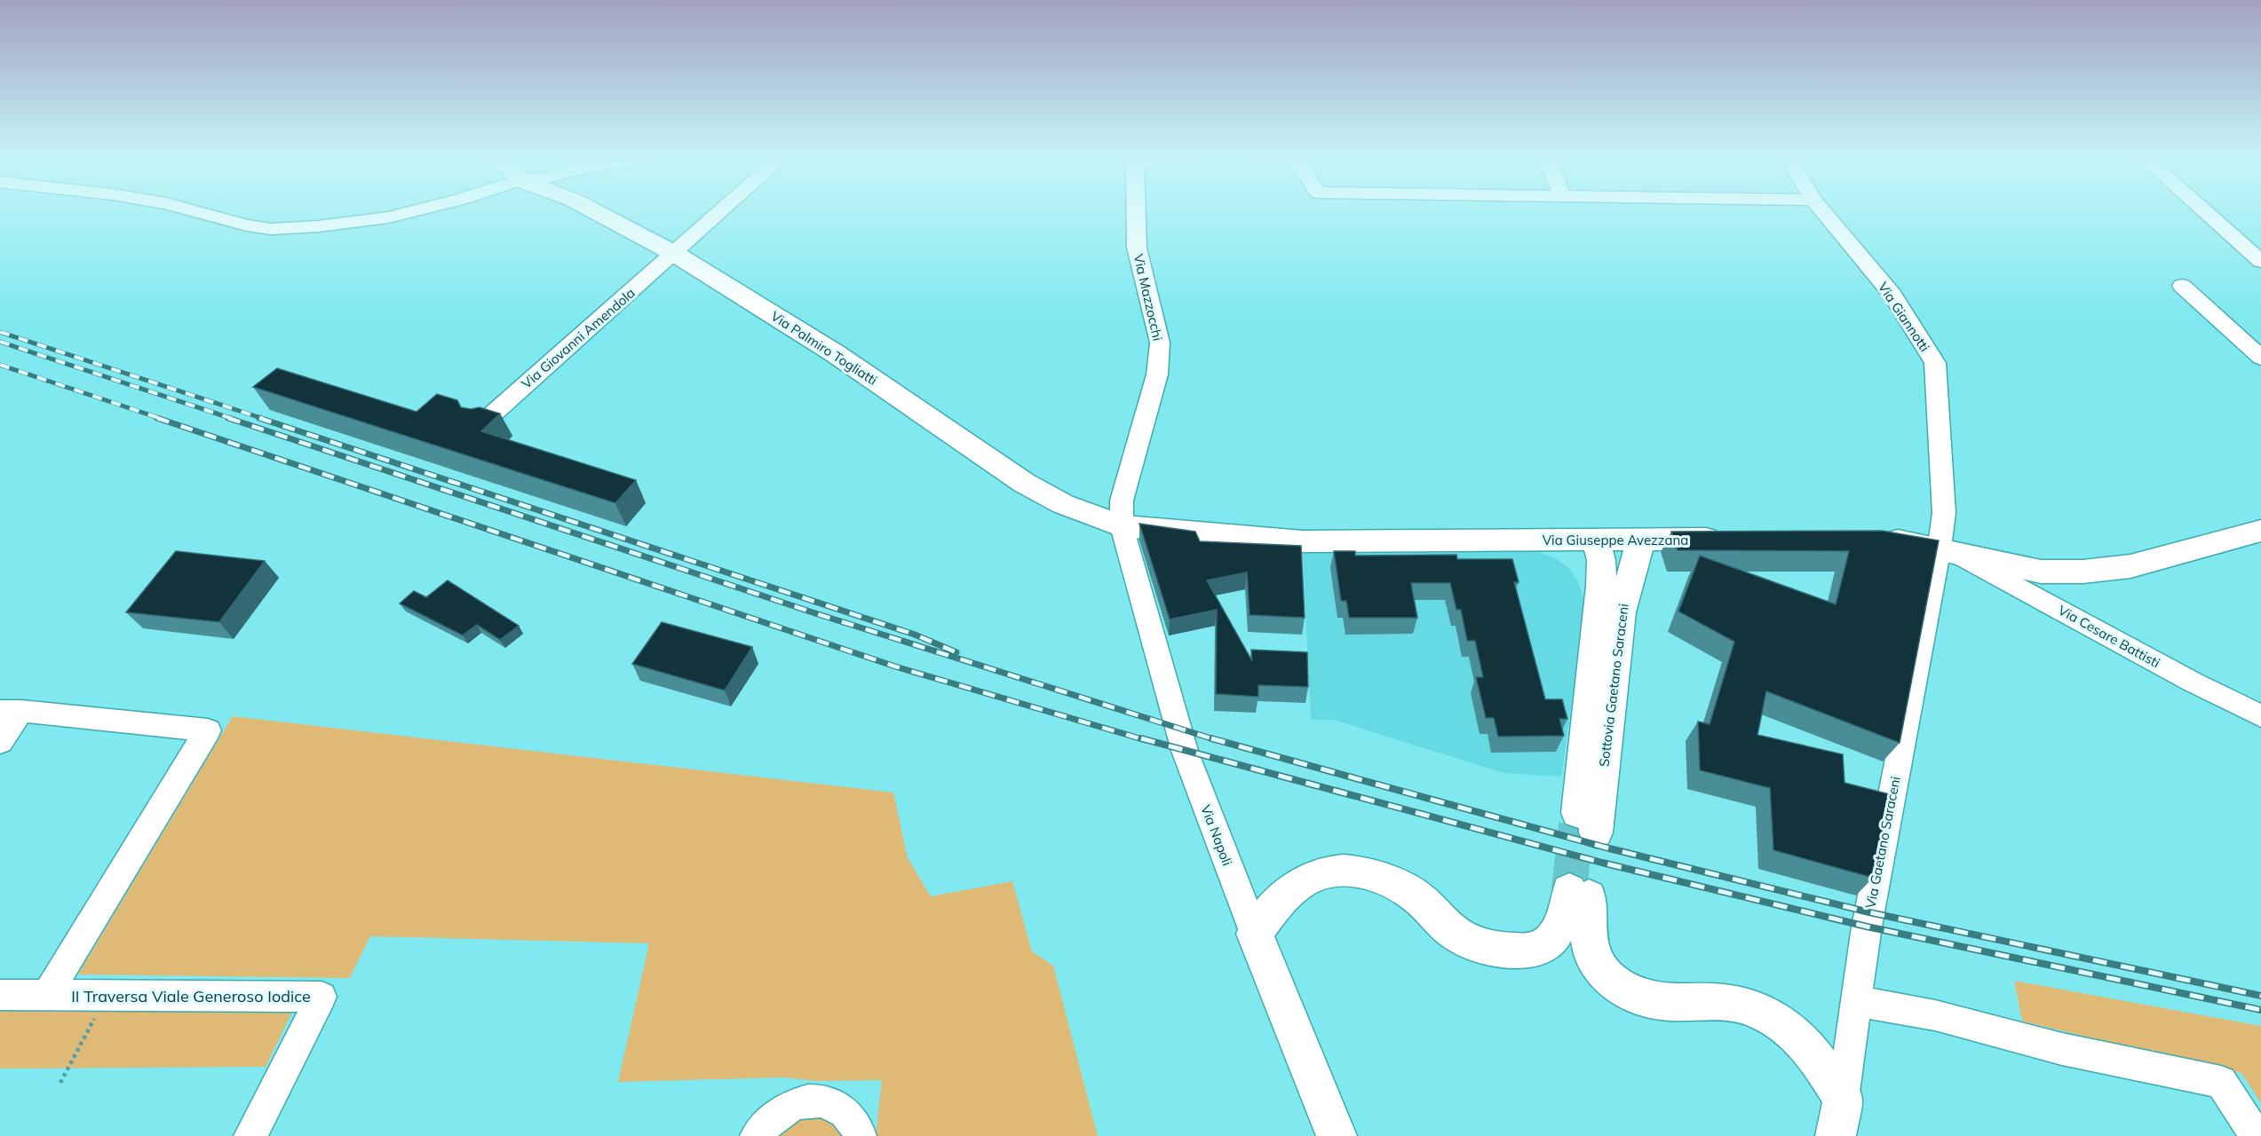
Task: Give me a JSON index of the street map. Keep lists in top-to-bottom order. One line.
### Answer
{"streets":{"street":["Via Mazzocchi","Via Giannotti","Via Giovanni Amendola","Via Palmiro Togliatti","Via Giuseppe Avezzana","Via Cesare Battisti","Sottovia Gaetano Saraceni","Via Napoli","Via Gaetano Saraceni","II Traversa Viale Generoso Iodice"]},"crossings":[["Via Mazzocchi","Via Palmiro Togliatti"],["Via Mazzocchi","Via Giuseppe Avezzana"],["Via Mazzocchi","Via Napoli"],["Via Giannotti","Via Cesare Battisti"],["Via Giannotti","Via Gaetano Saraceni"],["Via Giovanni Amendola","Via Palmiro Togliatti"],["Via Palmiro Togliatti","Via Giuseppe Avezzana"],["Via Palmiro Togliatti","Via Napoli"],["Via Giuseppe Avezzana","Sottovia Gaetano Saraceni"],["Via Giuseppe Avezzana","Via Napoli"],["Via Cesare Battisti","Via Gaetano Saraceni"]]}
